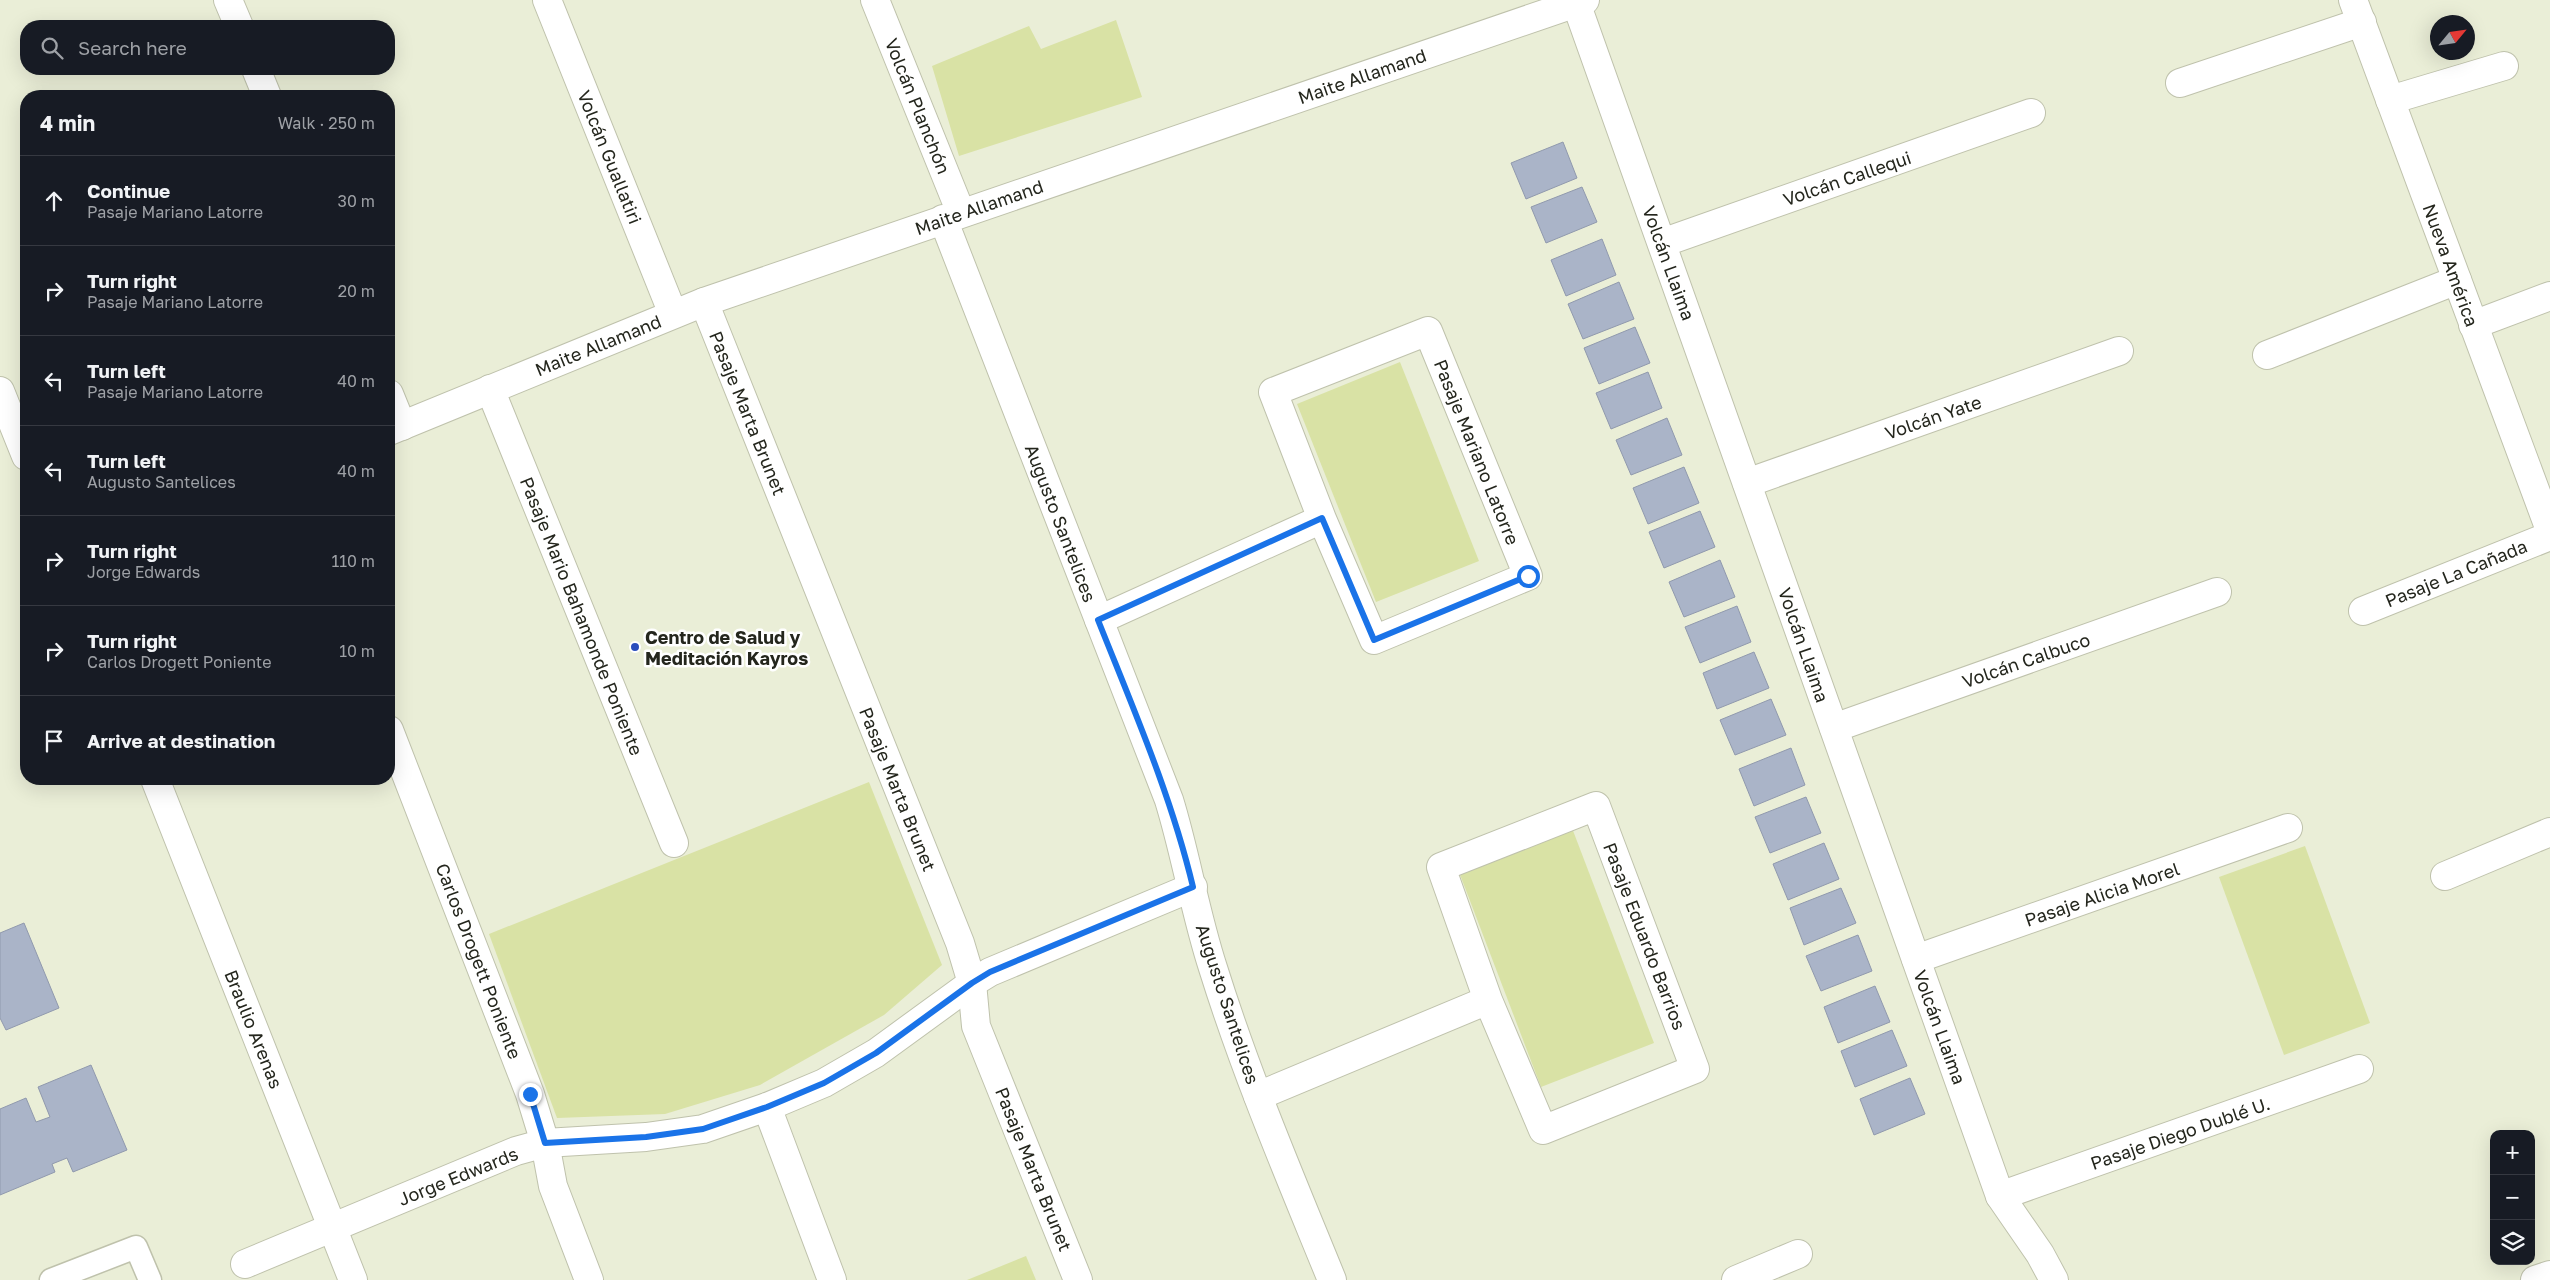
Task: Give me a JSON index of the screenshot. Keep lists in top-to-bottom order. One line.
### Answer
{"streets":{"street":["Maite Allamand","Volcán Planchón","Volcán Guallatiri","Volcán Callequi","Volcán Llaima","Nueva América","Pasaje Marta Brunet","Volcán Yate","Pasaje Mariano Latorre","Augusto Santelices","Pasaje La Cañada","Pasaje Mario Bahamonde Poniente","Volcán Calbuco","Pasaje Alicia Morel","Pasaje Eduardo Barrios","Carlos Drogett Poniente","Braulio Arenas","Pasaje Diego Dublé U.","Jorge Edwards"]},"crossings":[["Maite Allamand","Volcán Planchón"],["Maite Allamand","Volcán Guallatiri"],["Maite Allamand","Volcán Llaima"],["Maite Allamand","Pasaje Marta Brunet"],["Maite Allamand","Augusto Santelices"],["Maite Allamand","Pasaje Mario Bahamonde Poniente"],["Volcán Planchón","Augusto Santelices"],["Volcán Callequi","Volcán Llaima"],["Volcán Llaima","Volcán Yate"],["Volcán Llaima","Volcán Calbuco"],["Volcán Llaima","Pasaje Alicia Morel"],["Volcán Llaima","Pasaje Diego Dublé U."],["Pasaje Marta Brunet","Jorge Edwards"],["Augusto Santelices","Jorge Edwards"],["Carlos Drogett Poniente","Jorge Edwards"],["Braulio Arenas","Jorge Edwards"]],"places":["Centro de Salud y Meditación Kayros"],"north":"top right","page":{"search":"Search here","heading":["4 min","Walk · 250 m"],"list":[["Continue","Pasaje Mariano Latorre","30 m"],["Turn right","Pasaje Mariano Latorre","20 m"],["Turn left","Pasaje Mariano Latorre","40 m"],["Turn left","Augusto Santelices","40 m"],["Turn right","Jorge Edwards","110 m"],["Turn right","Carlos Drogett Poniente","10 m"],"Arrive at destination"],"map_buttons":["+","−"]}}
